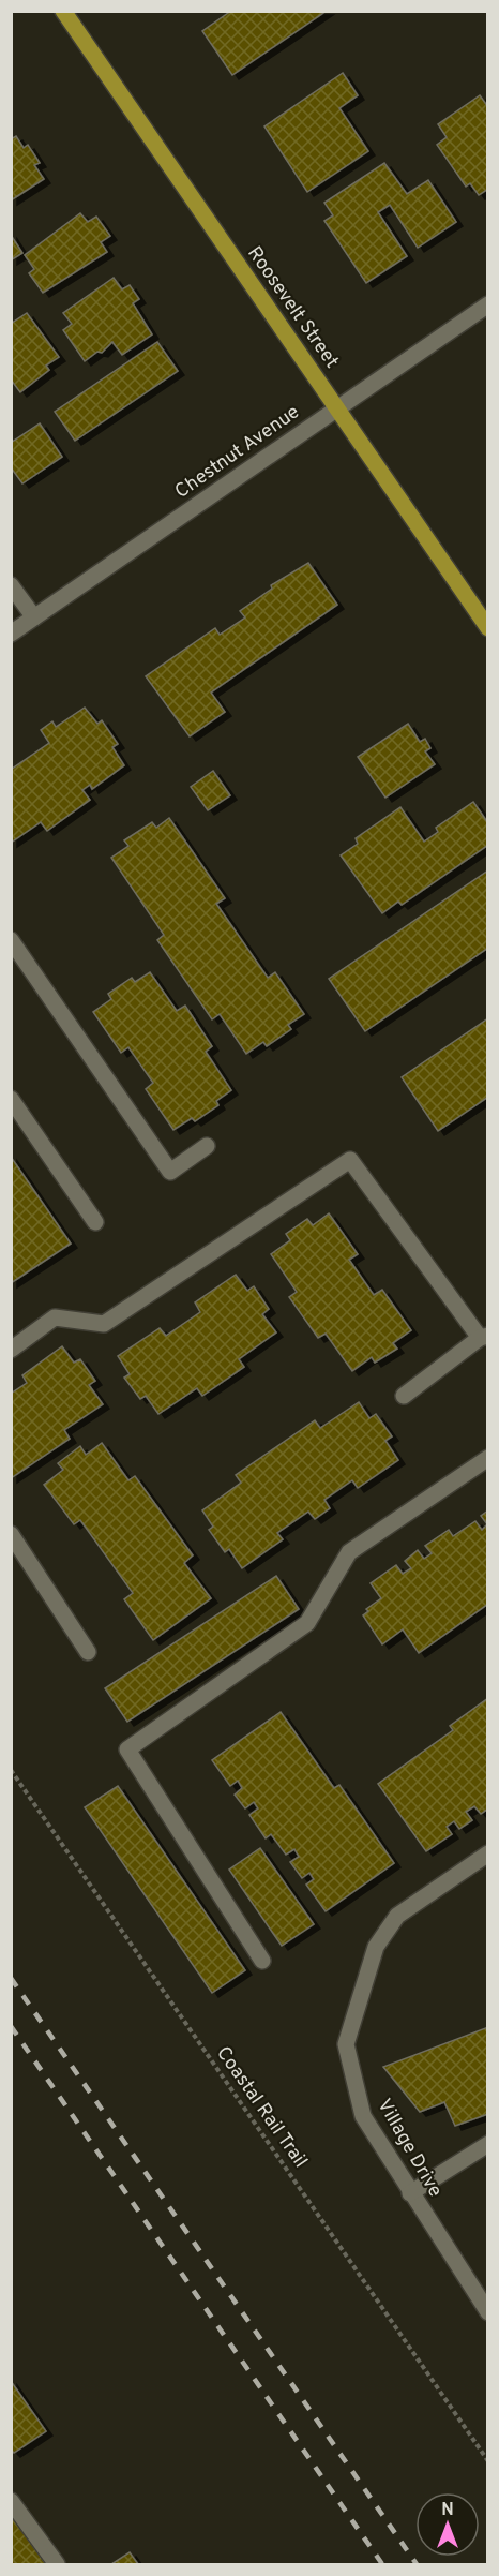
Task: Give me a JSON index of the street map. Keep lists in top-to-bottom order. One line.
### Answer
{"streets":{"main road":["Roosevelt Street"],"street":["Chestnut Avenue","Village Drive"],"path":["Coastal Rail Trail"]},"crossings":[["Roosevelt Street","Chestnut Avenue"]],"north":"top"}
